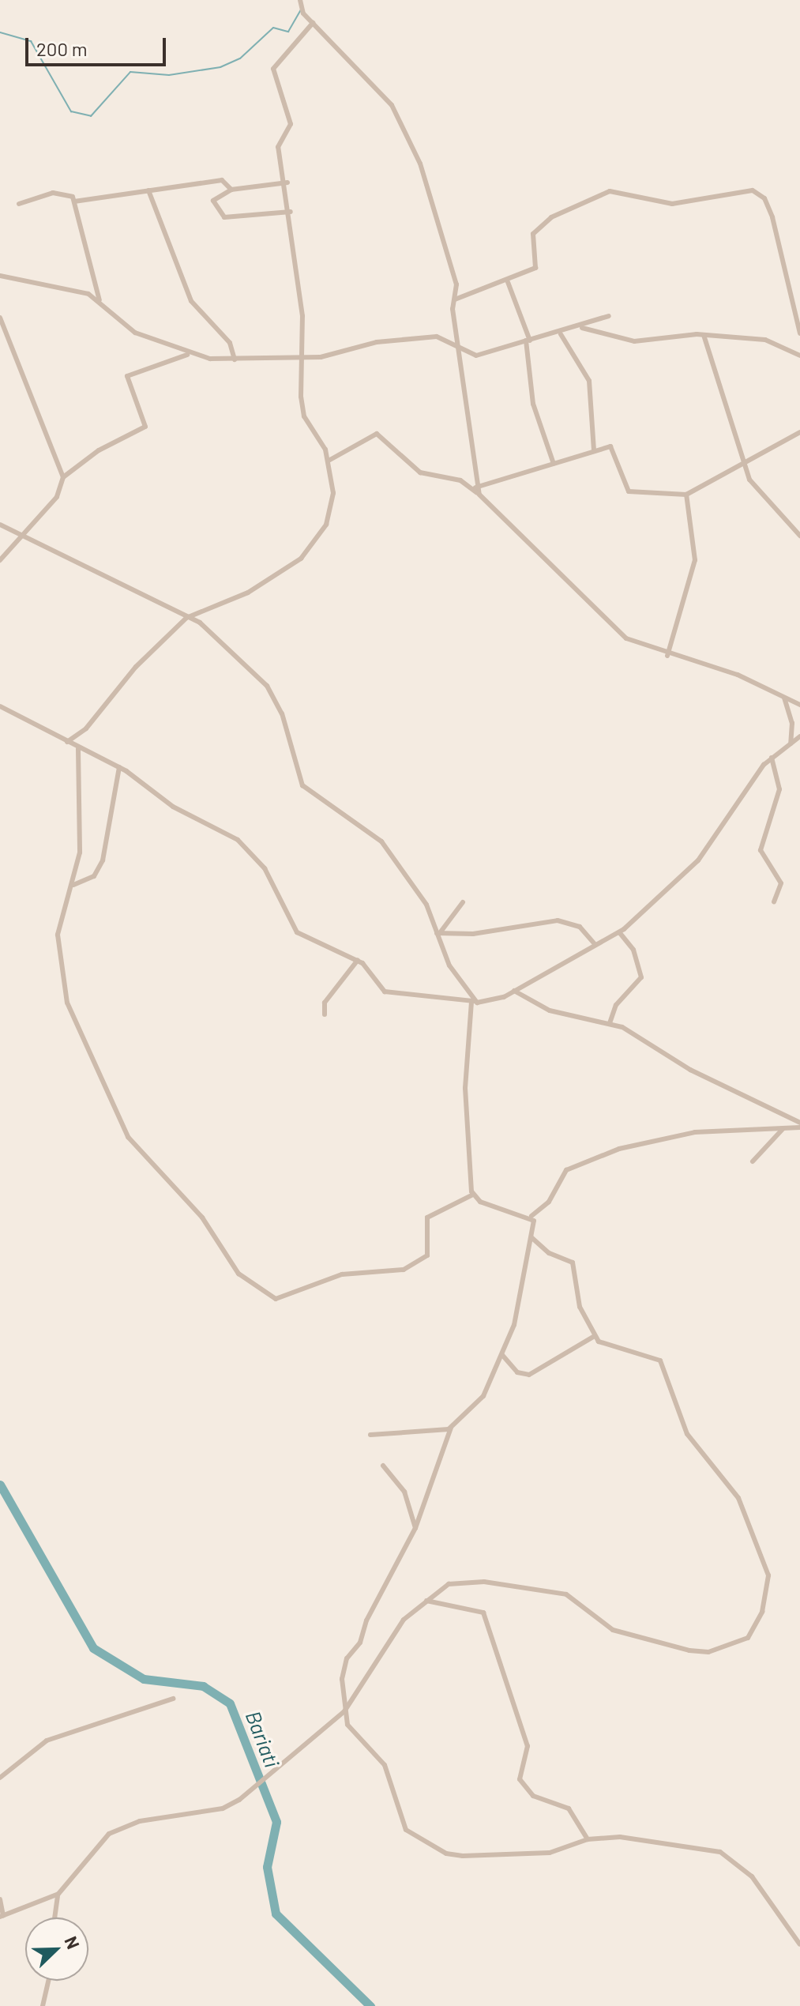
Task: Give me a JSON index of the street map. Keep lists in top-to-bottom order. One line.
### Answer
{"water":["Bariati"],"scale_bar":"200 m","north":"top right"}
